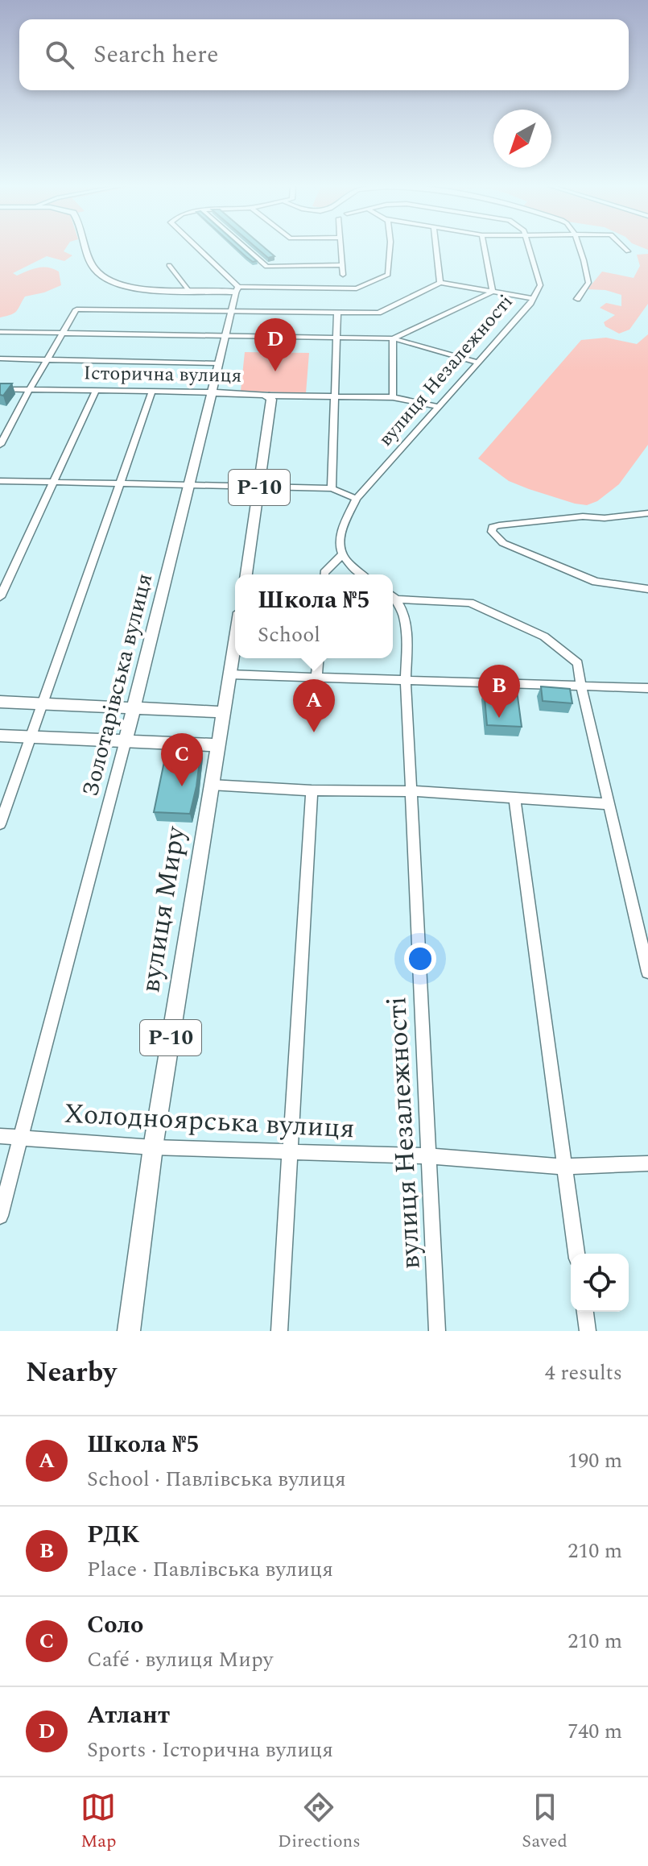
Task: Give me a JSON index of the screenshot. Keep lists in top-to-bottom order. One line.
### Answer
{"streets":{"main road":["Історична вулиця","Р-10","Золотарівська вулиця","вулиця Миру"],"street":["вулиця Незалежності","Холодноярська вулиця"]},"crossings":[["вулиця Незалежності","Історична вулиця"],["вулиця Незалежності","Холодноярська вулиця"],["Історична вулиця","Р-10"],["Історична вулиця","Золотарівська вулиця"],["Золотарівська вулиця","Холодноярська вулиця"],["вулиця Миру","Холодноярська вулиця"]],"north":"bottom left","page":{"search":"Search here","pins":["D","B","A","C"],"popup":["Школа №5","School"],"heading":["Nearby","4 results"],"list":[{"mark":"A","name":"Школа №5","note":"School · Павлівська вулиця","value":"190 m"},{"mark":"B","name":"РДК","note":"Place · Павлівська вулиця","value":"210 m"},{"mark":"C","name":"Соло","note":"Café · вулиця Миру","value":"210 m"},{"mark":"D","name":"Атлант","note":"Sports · Історична вулиця","value":"740 m"}],"nav":["Map","Directions","Saved"]}}
